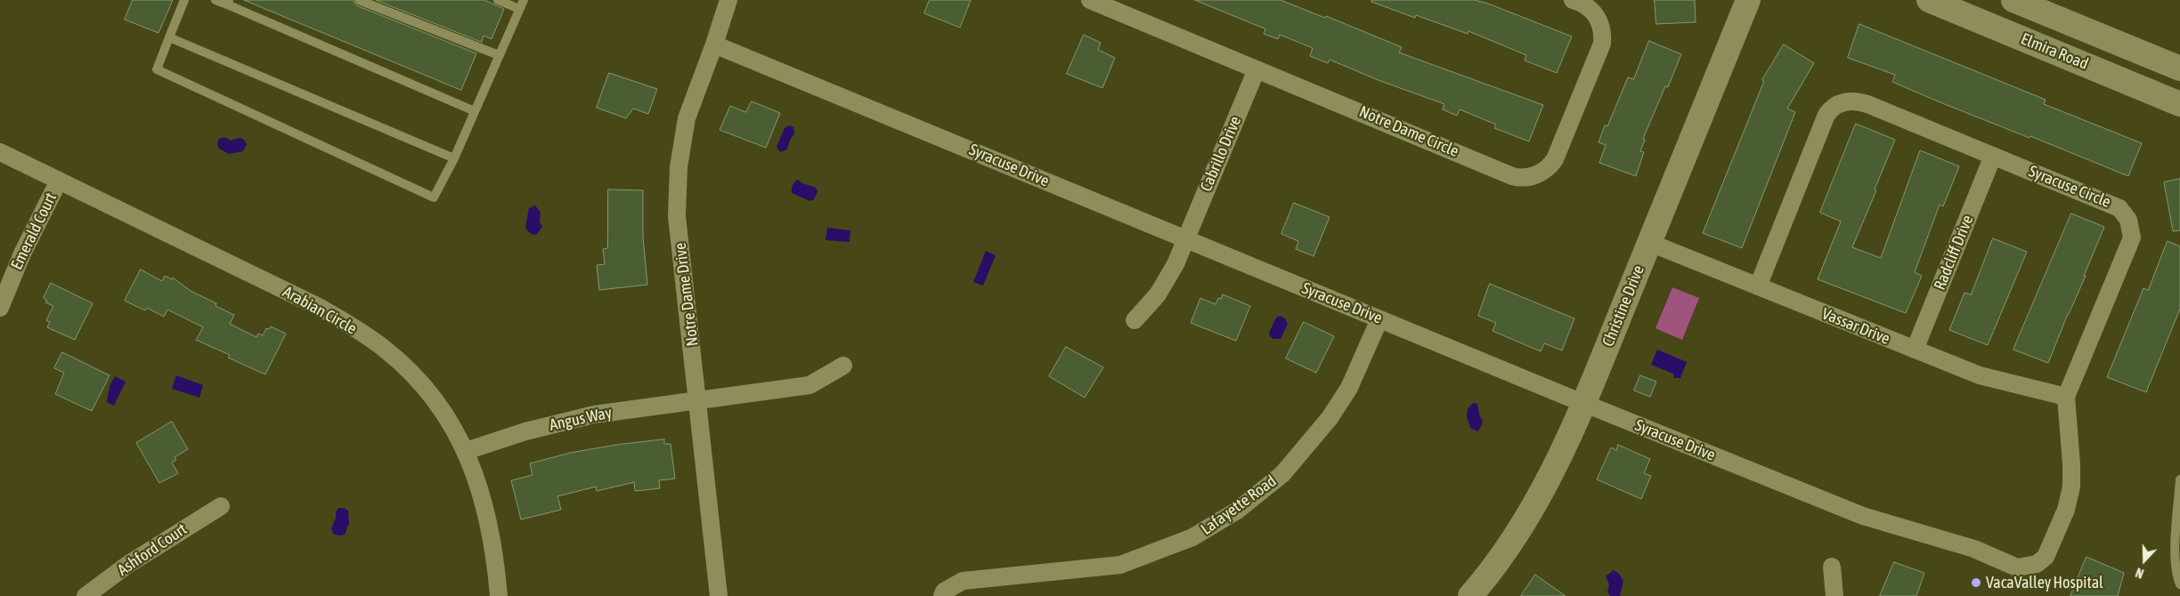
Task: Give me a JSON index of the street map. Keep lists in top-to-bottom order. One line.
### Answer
{"streets":{"street":["Elmira Road","Notre Dame Circle","Cabrillo Drive","Syracuse Drive","Syracuse Circle","Emerald Court","Radcliff Drive","Notre Dame Drive","Christine Drive","Arabian Circle","Vassar Drive","Angus Way","Lafayette Road","Ashford Court"]},"crossings":[["Notre Dame Circle","Cabrillo Drive"],["Cabrillo Drive","Syracuse Drive"],["Syracuse Drive","Syracuse Circle"],["Syracuse Drive","Notre Dame Drive"],["Syracuse Drive","Christine Drive"],["Syracuse Drive","Lafayette Road"],["Syracuse Circle","Radcliff Drive"],["Syracuse Circle","Vassar Drive"],["Emerald Court","Arabian Circle"],["Radcliff Drive","Vassar Drive"],["Notre Dame Drive","Angus Way"],["Christine Drive","Vassar Drive"],["Arabian Circle","Angus Way"]],"places":["VacaValley Hospital"],"north":"bottom"}
